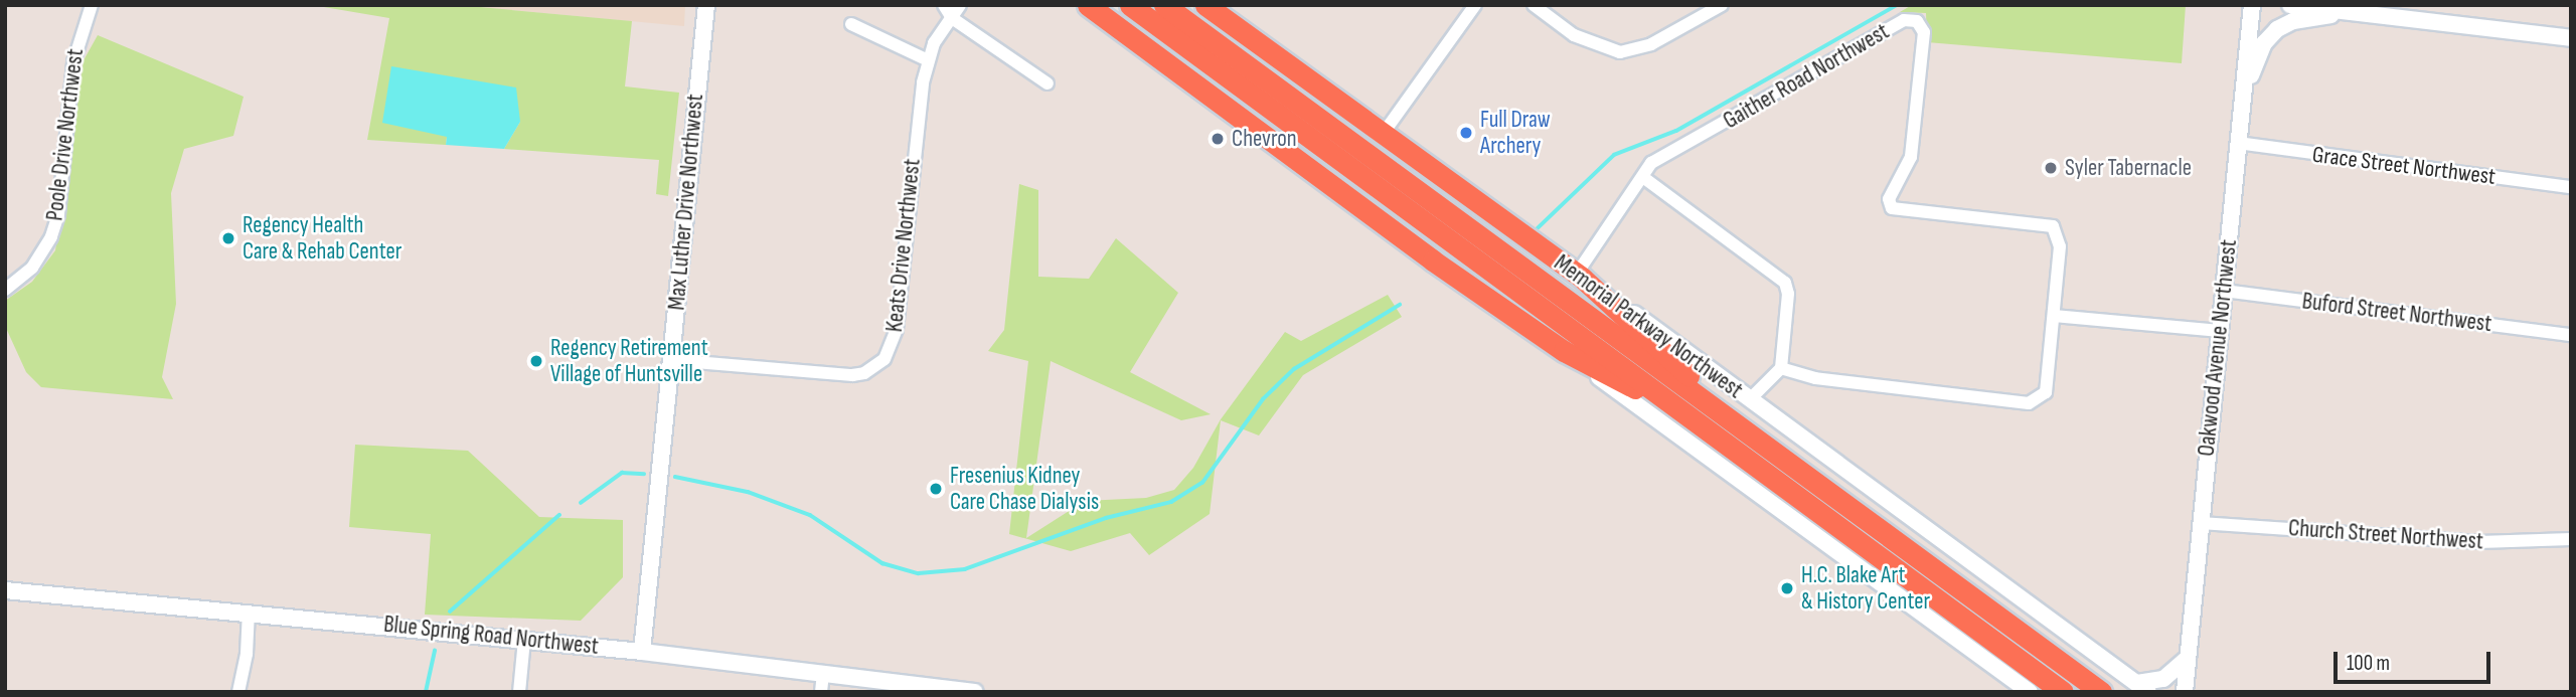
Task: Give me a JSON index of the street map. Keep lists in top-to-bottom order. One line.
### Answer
{"streets":{"highway":["Memorial Parkway Northwest"],"street":["Gaither Road Northwest","Poole Drive Northwest","Grace Street Northwest","Max Luther Drive Northwest","Keats Drive Northwest","Buford Street Northwest","Oakwood Avenue Northwest","Church Street Northwest","Blue Spring Road Northwest"]},"crossings":[["Grace Street Northwest","Oakwood Avenue Northwest"],["Max Luther Drive Northwest","Keats Drive Northwest"],["Max Luther Drive Northwest","Blue Spring Road Northwest"],["Buford Street Northwest","Oakwood Avenue Northwest"],["Oakwood Avenue Northwest","Church Street Northwest"]],"places":["Full Draw Archery","Chevron","Syler Tabernacle","Regency Health Care & Rehab Center","Regency Retirement Village of Huntsville","Fresenius Kidney Care Chase Dialysis","H.C. Blake Art & History Center"],"scale_bar":"100 m"}
